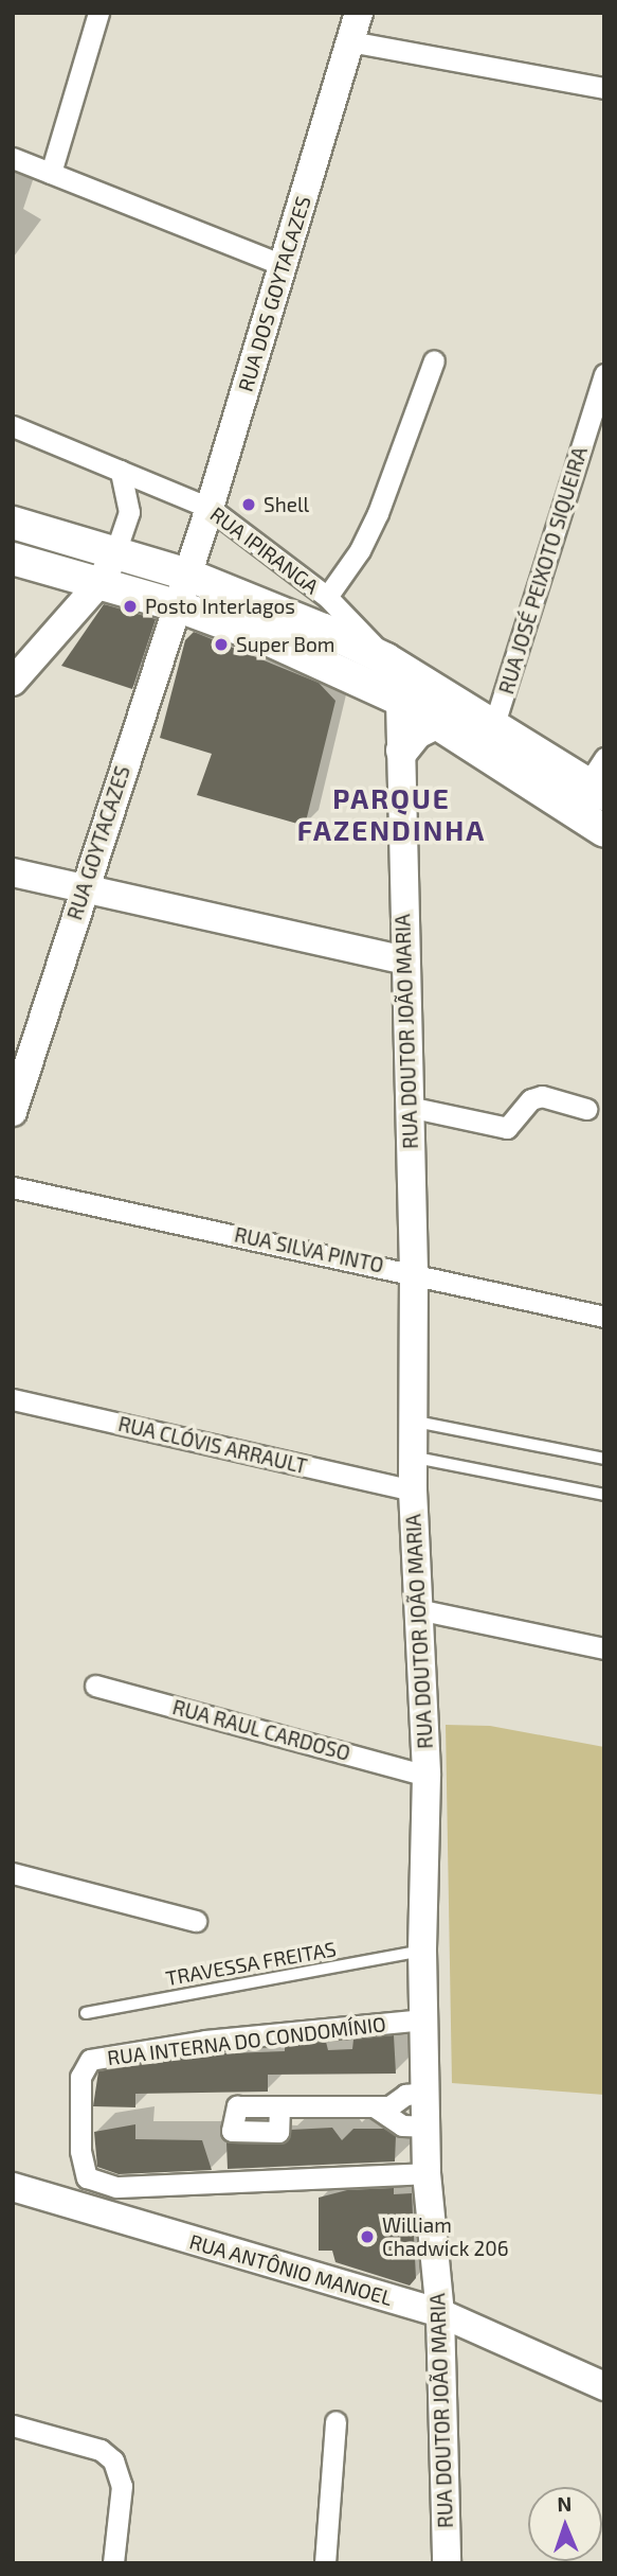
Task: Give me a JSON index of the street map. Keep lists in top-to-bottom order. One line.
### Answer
{"streets":{"street":["RUA DOS GOYTACAZES","RUA IPIRANGA","RUA JOSÉ PEIXOTO SIQUEIRA","RUA GOYTACAZES","RUA DOUTOR JOÃO MARIA","RUA SILVA PINTO","RUA CLÓVIS ARRAULT","RUA RAUL CARDOSO","RUA INTERNA DO CONDOMÍNIO","RUA ANTÔNIO MANOEL"],"lane":["TRAVESSA FREITAS"]},"crossings":[["RUA DOS GOYTACAZES","RUA IPIRANGA"],["RUA DOS GOYTACAZES","RUA GOYTACAZES"],["RUA DOUTOR JOÃO MARIA","RUA SILVA PINTO"],["RUA DOUTOR JOÃO MARIA","RUA CLÓVIS ARRAULT"],["RUA DOUTOR JOÃO MARIA","RUA RAUL CARDOSO"],["RUA DOUTOR JOÃO MARIA","TRAVESSA FREITAS"],["RUA DOUTOR JOÃO MARIA","RUA INTERNA DO CONDOMÍNIO"],["RUA DOUTOR JOÃO MARIA","RUA ANTÔNIO MANOEL"]],"districts":["PARQUE FAZENDINHA"],"places":["Shell","Posto Interlagos","Super Bom","William Chadwick 206"],"north":"top"}
